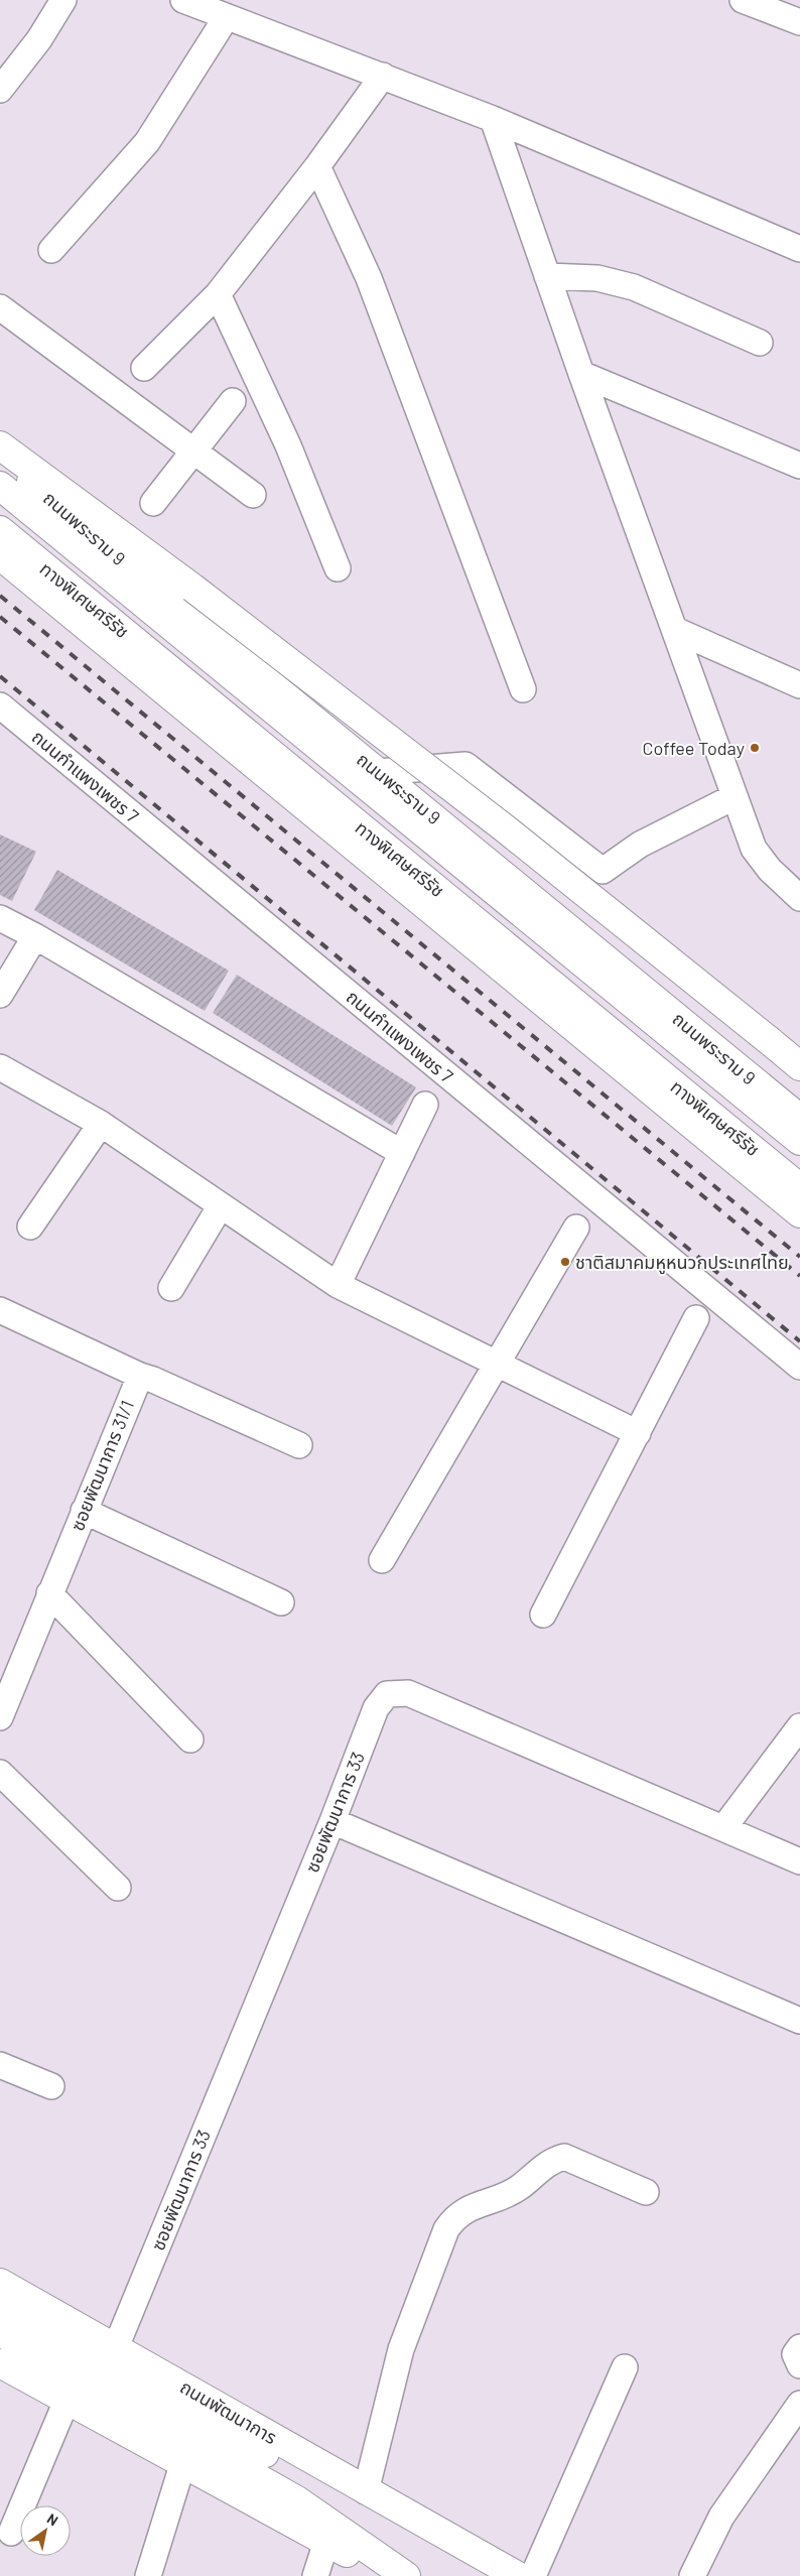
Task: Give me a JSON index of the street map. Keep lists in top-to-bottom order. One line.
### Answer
{"streets":{"main road":["ถนนพระราม 9","ทางพิเศษศรีรัช","ถนนพัฒนาการ"],"street":["ถนนกำแพงเพชร 7","ซอยพัฒนาการ 31/1","ซอยพัฒนาการ 33"]},"crossings":[["ซอยพัฒนาการ 33","ถนนพัฒนาการ"]],"places":["Coffee Today","ชาติสมาคมหูหนวกประเทศไทย"],"north":"top right"}
